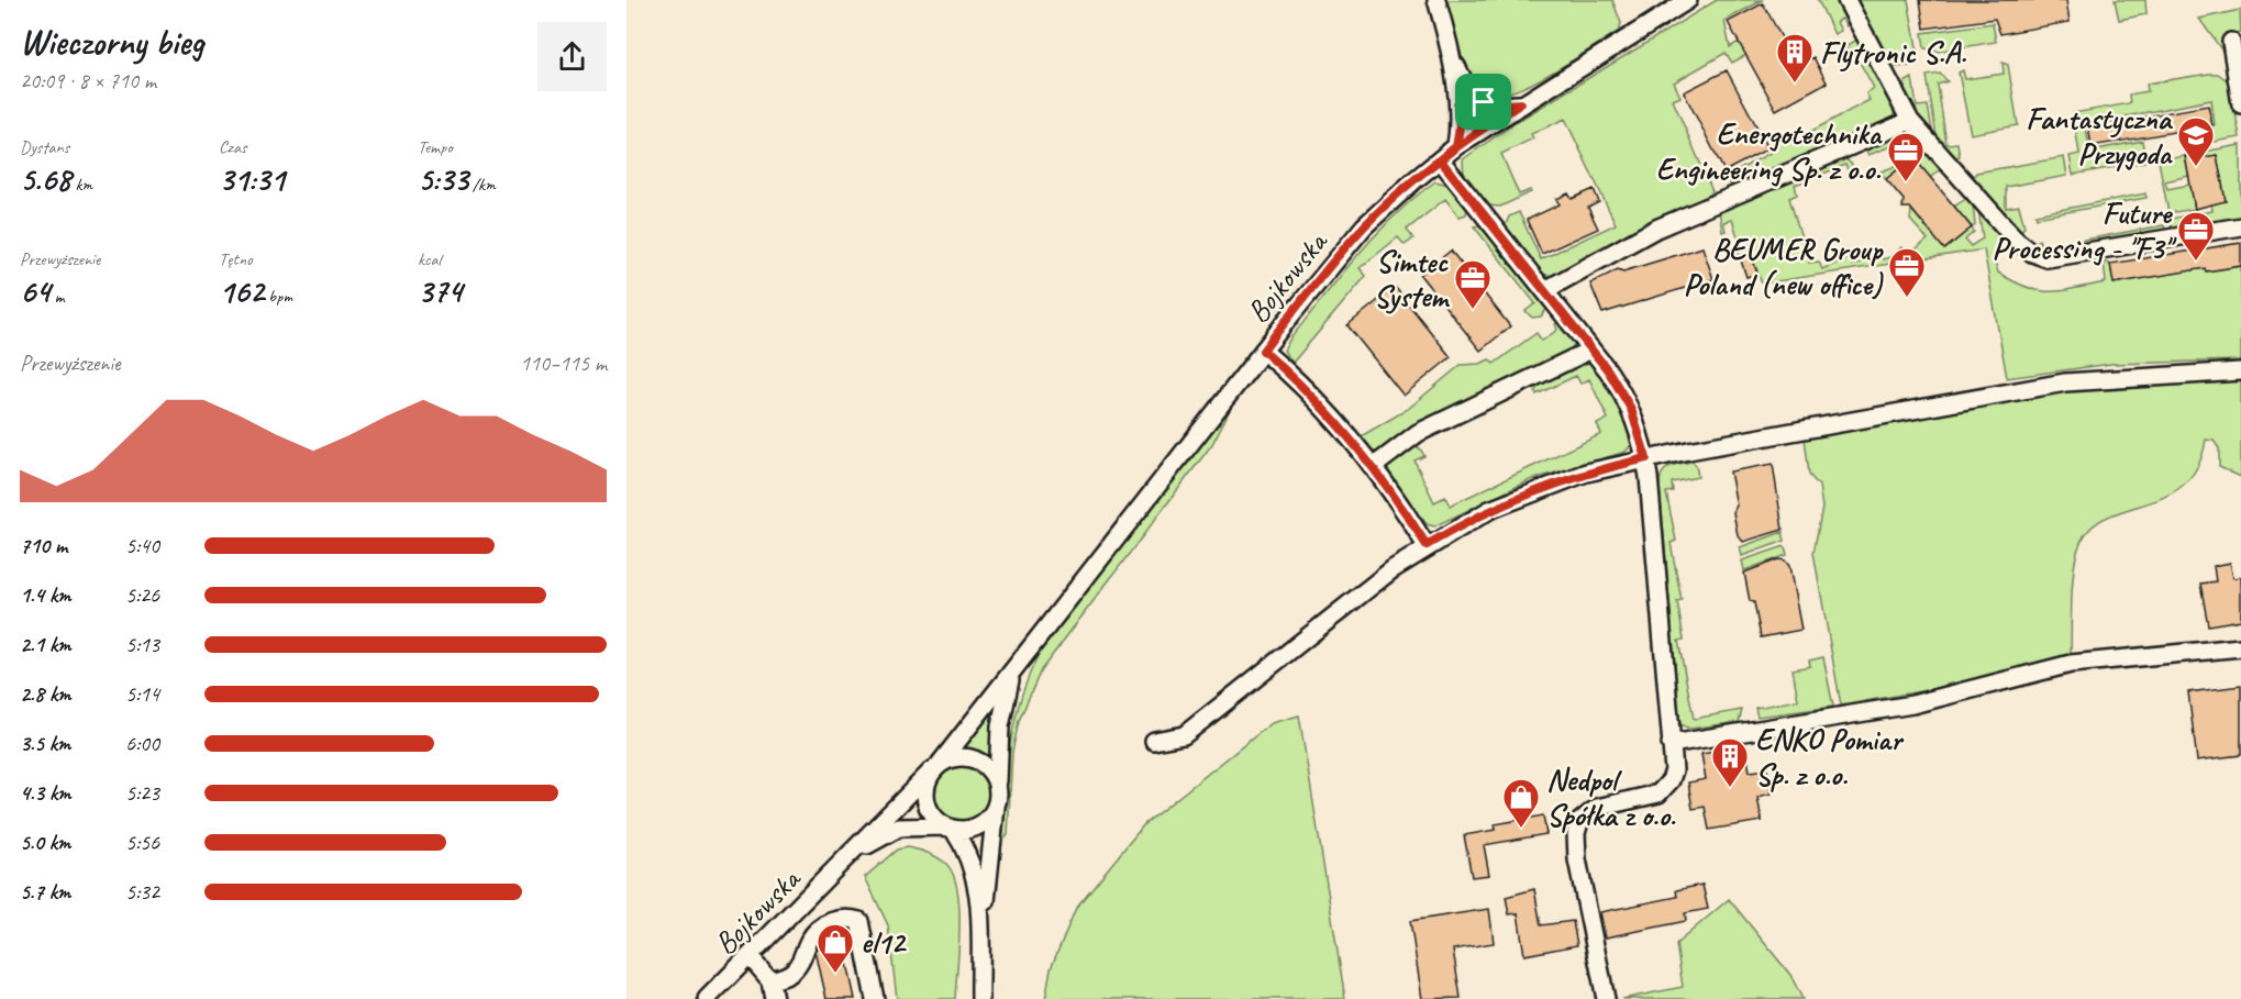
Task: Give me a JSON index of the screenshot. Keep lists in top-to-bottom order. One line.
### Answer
{"streets":{"street":["Bojkowska"]},"places":{"building":["Flytronic S.A.","ENKO Pomiar Sp. z o.o."],"school or university":["Fantastyczna Przygoda"],"office":["Energotechnika Engineering Sp. z o.o.","Future Processing - \"F3\"","BEUMER Group Poland (new office)","Simtec System"],"shop":["Nedpol Spółka z o.o.","el12"]},"page":{"heading":["Wieczorny bieg","20:09 · 8 × 710 m"],"stats":[["Dystans","5.68 km"],["Czas","31:31"],["Tempo","5:33 /km"],["Przewyższenie","64 m"],["Tętno","162 bpm"],["kcal","374"]],"chart":["Przewyższenie","110–115 m"],"list":[{"name":"710 m","note":"5:40"},{"name":"1.4 km","note":"5:26"},{"name":"2.1 km","note":"5:13"},{"name":"2.8 km","note":"5:14"},{"name":"3.5 km","note":"6:00"},{"name":"4.3 km","note":"5:23"},{"name":"5.0 km","note":"5:56"},{"name":"5.7 km","note":"5:32"}]}}
